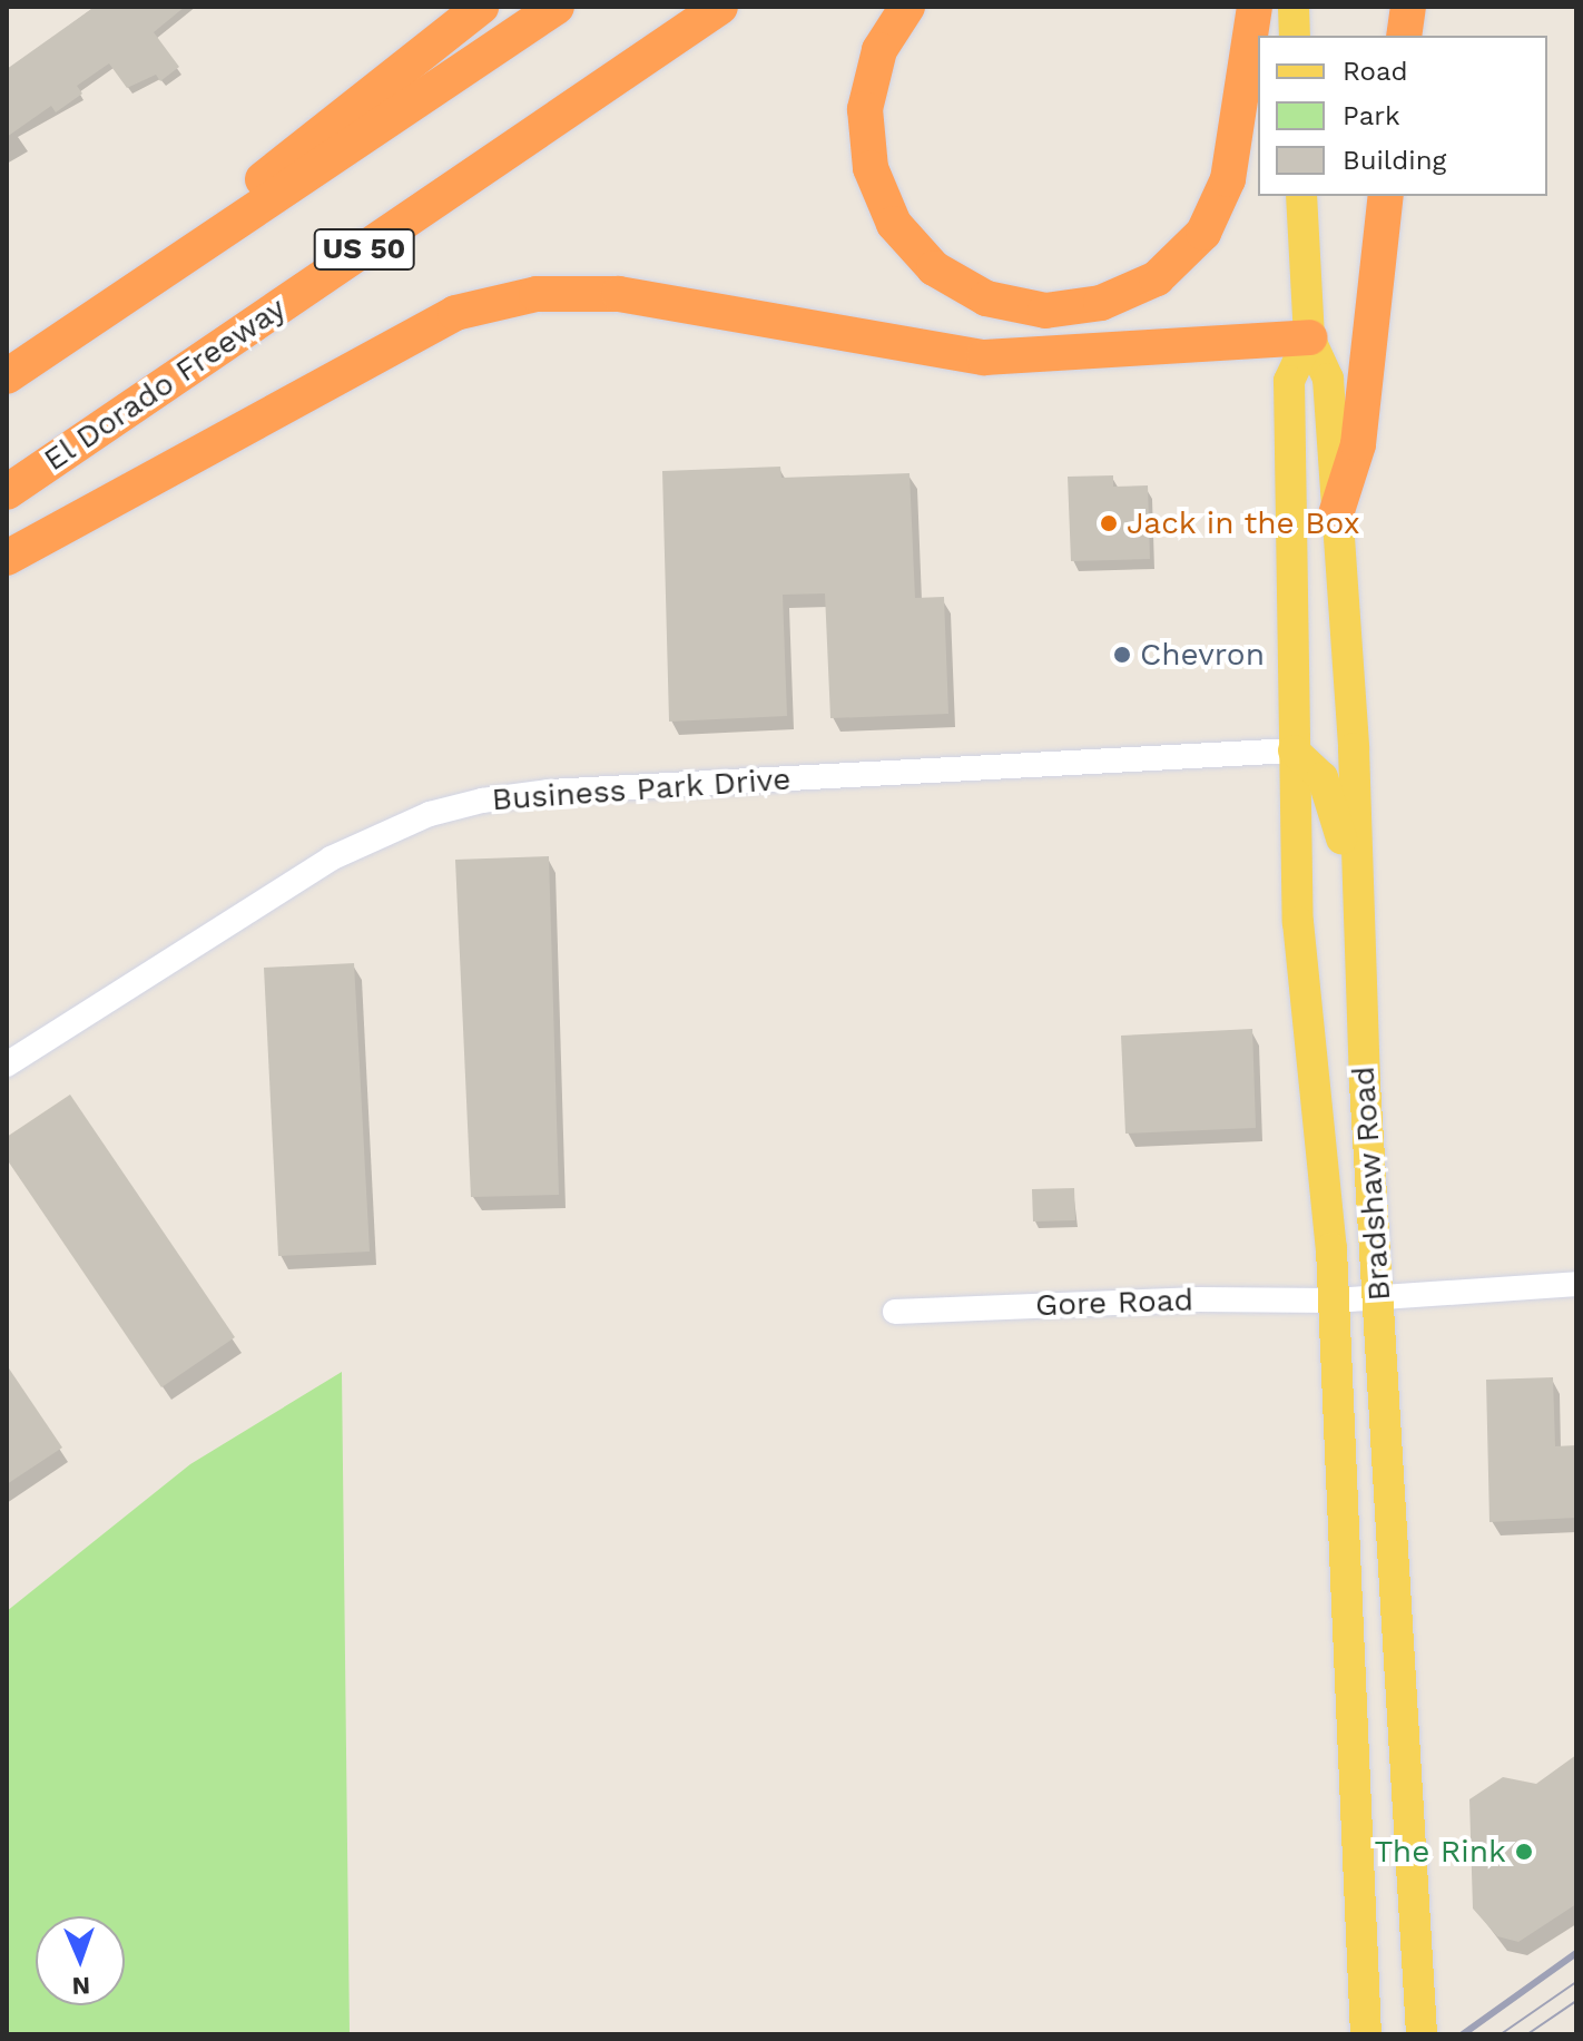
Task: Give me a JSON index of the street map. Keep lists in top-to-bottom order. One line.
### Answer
{"streets":{"highway":["US 50","El Dorado Freeway"],"main road":["Bradshaw Road"],"street":["Business Park Drive","Gore Road"]},"crossings":[["Business Park Drive","Bradshaw Road"],["Bradshaw Road","Gore Road"]],"places":["Jack in the Box","Chevron","The Rink"],"legend":["Road","Park","Building"],"north":"bottom"}
